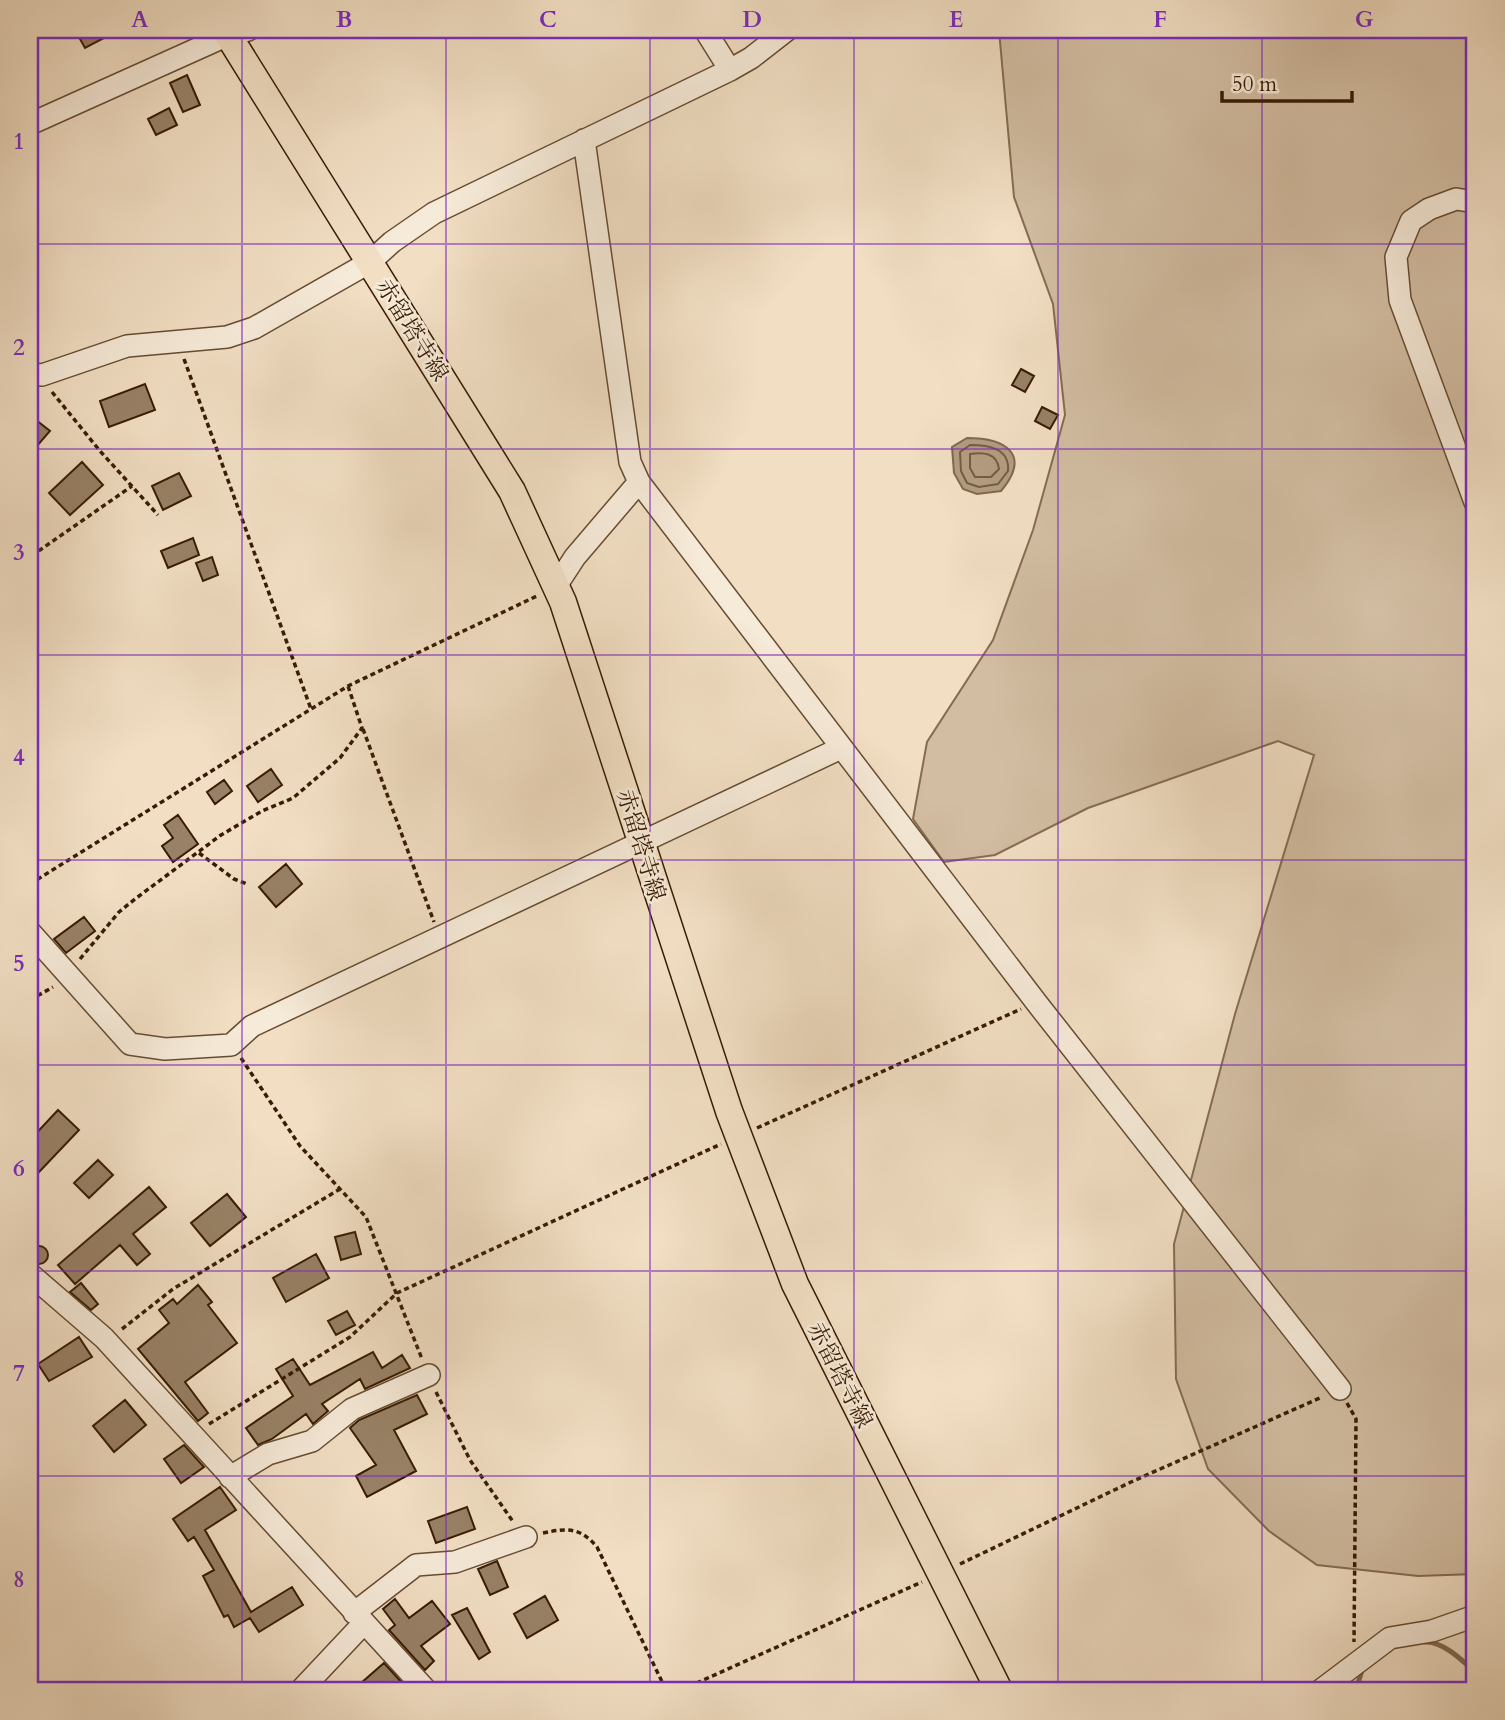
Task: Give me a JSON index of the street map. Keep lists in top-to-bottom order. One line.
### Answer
{"streets":{"main road":["赤留塔寺線"]},"scale_bar":"50 m","grid":{"columns":["A","B","C","D","E","F","G"],"rows":["1","2","3","4","5","6","7","8"]}}
